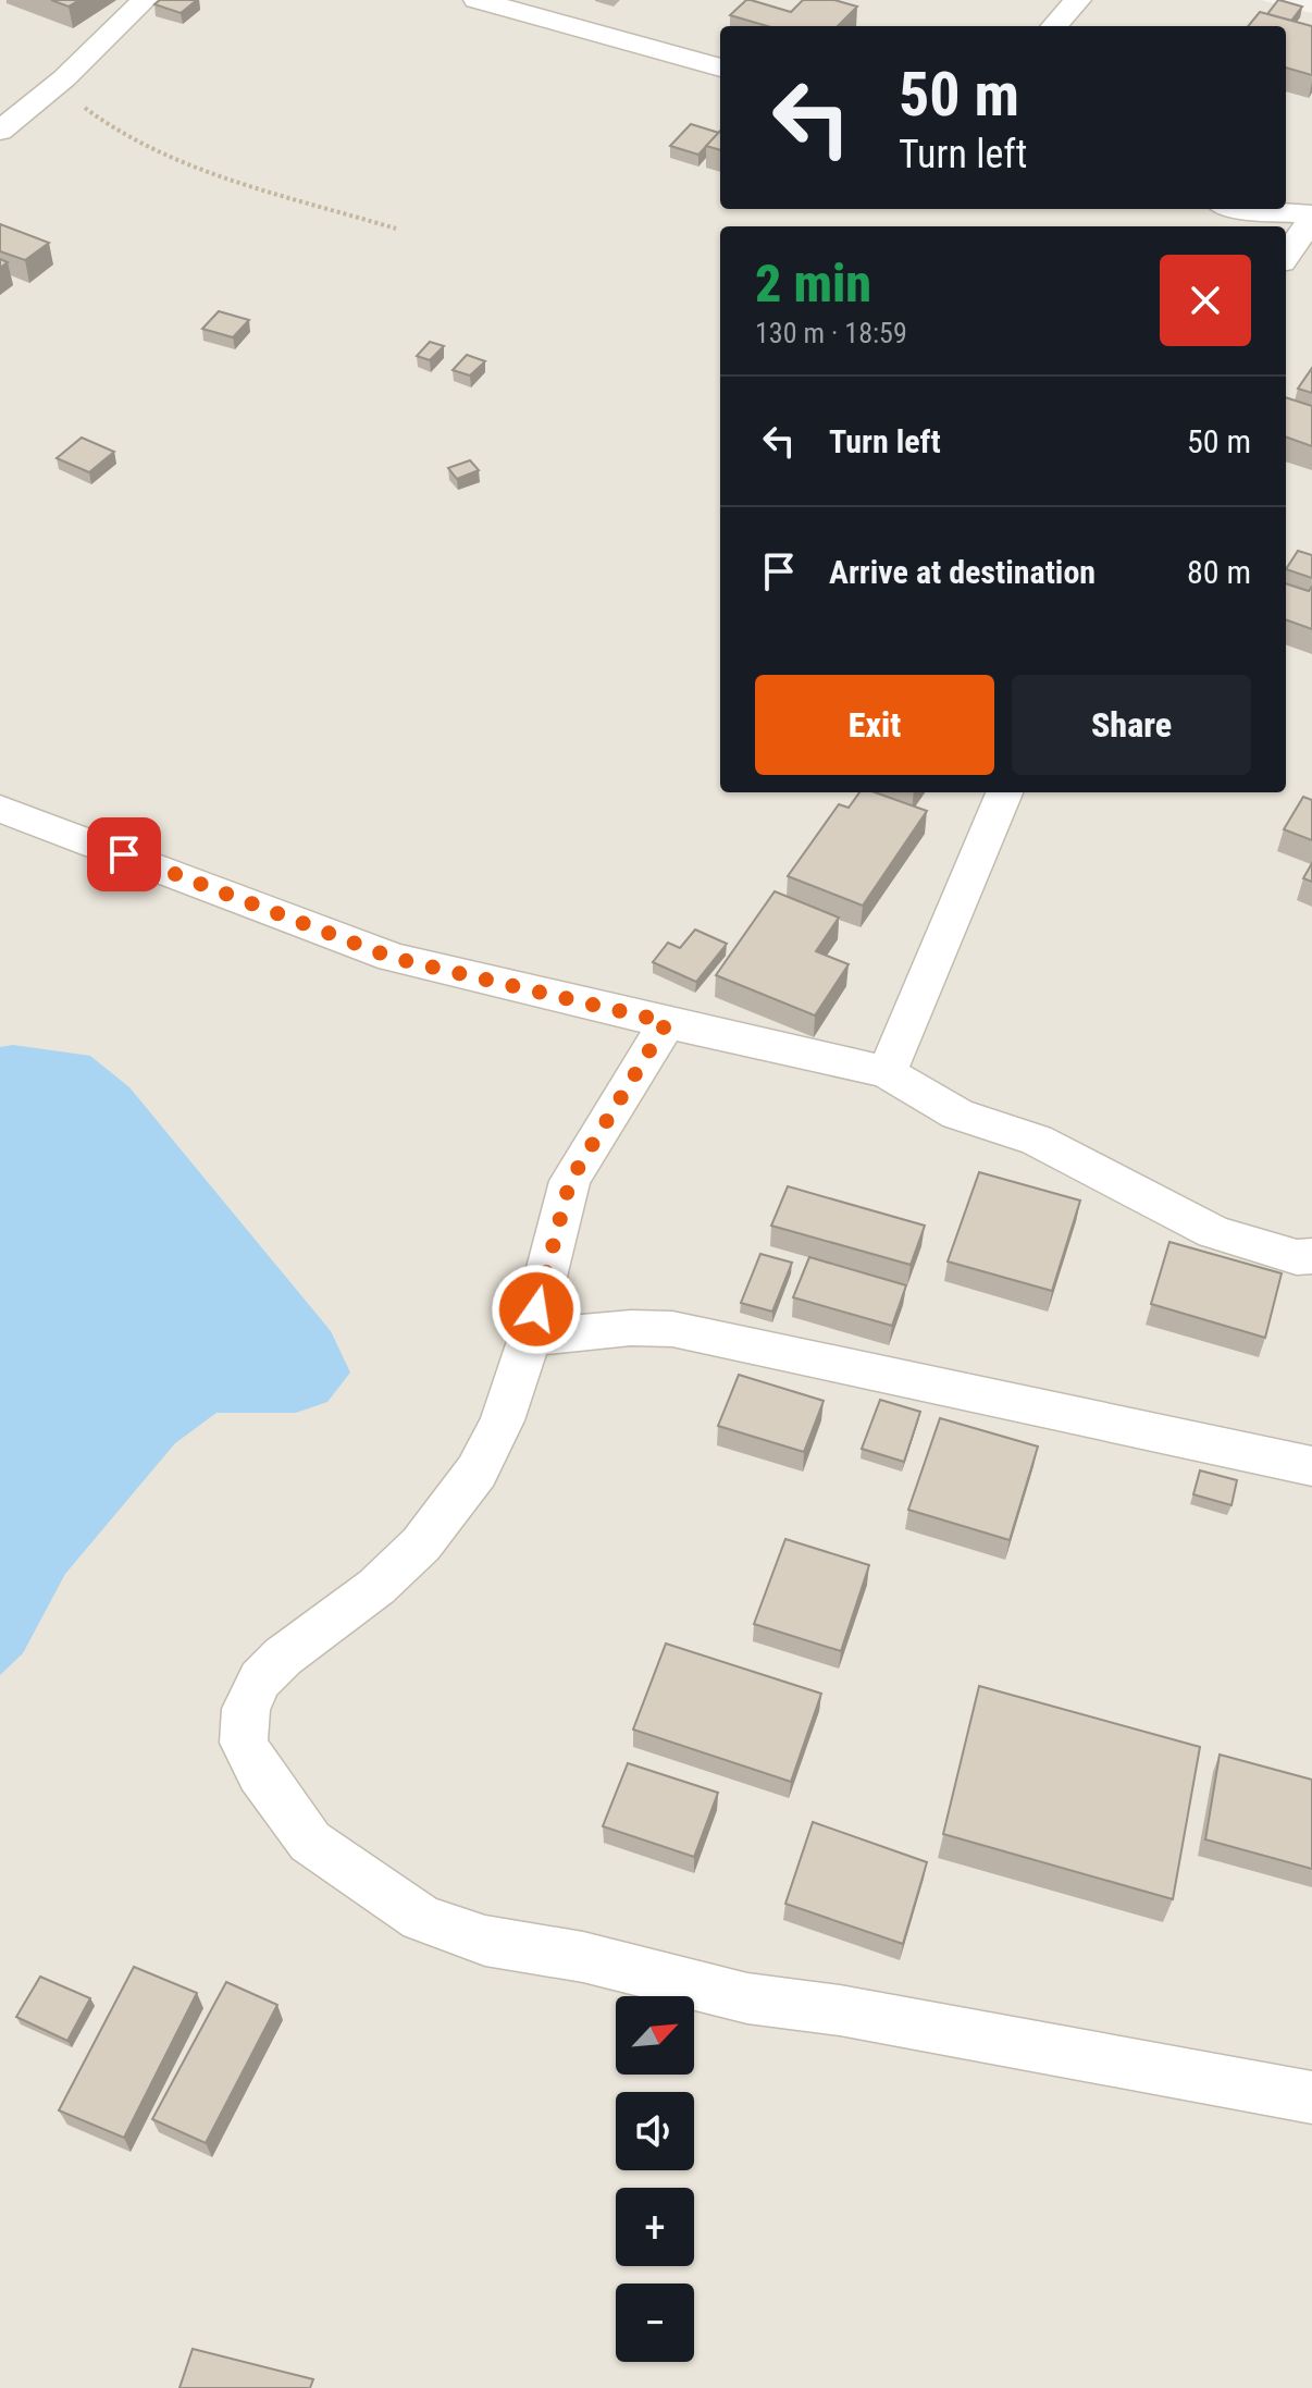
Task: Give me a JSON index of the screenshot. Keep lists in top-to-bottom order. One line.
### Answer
{"north":"top right","page":{"turn":["50 m","Turn left"],"heading":["2 min","130 m · 18:59"],"list":[{"name":"Turn left","value":"50 m"},{"name":"Arrive at destination","value":"80 m"}],"buttons":["Exit","Share"],"map_buttons":["+","−"]}}
